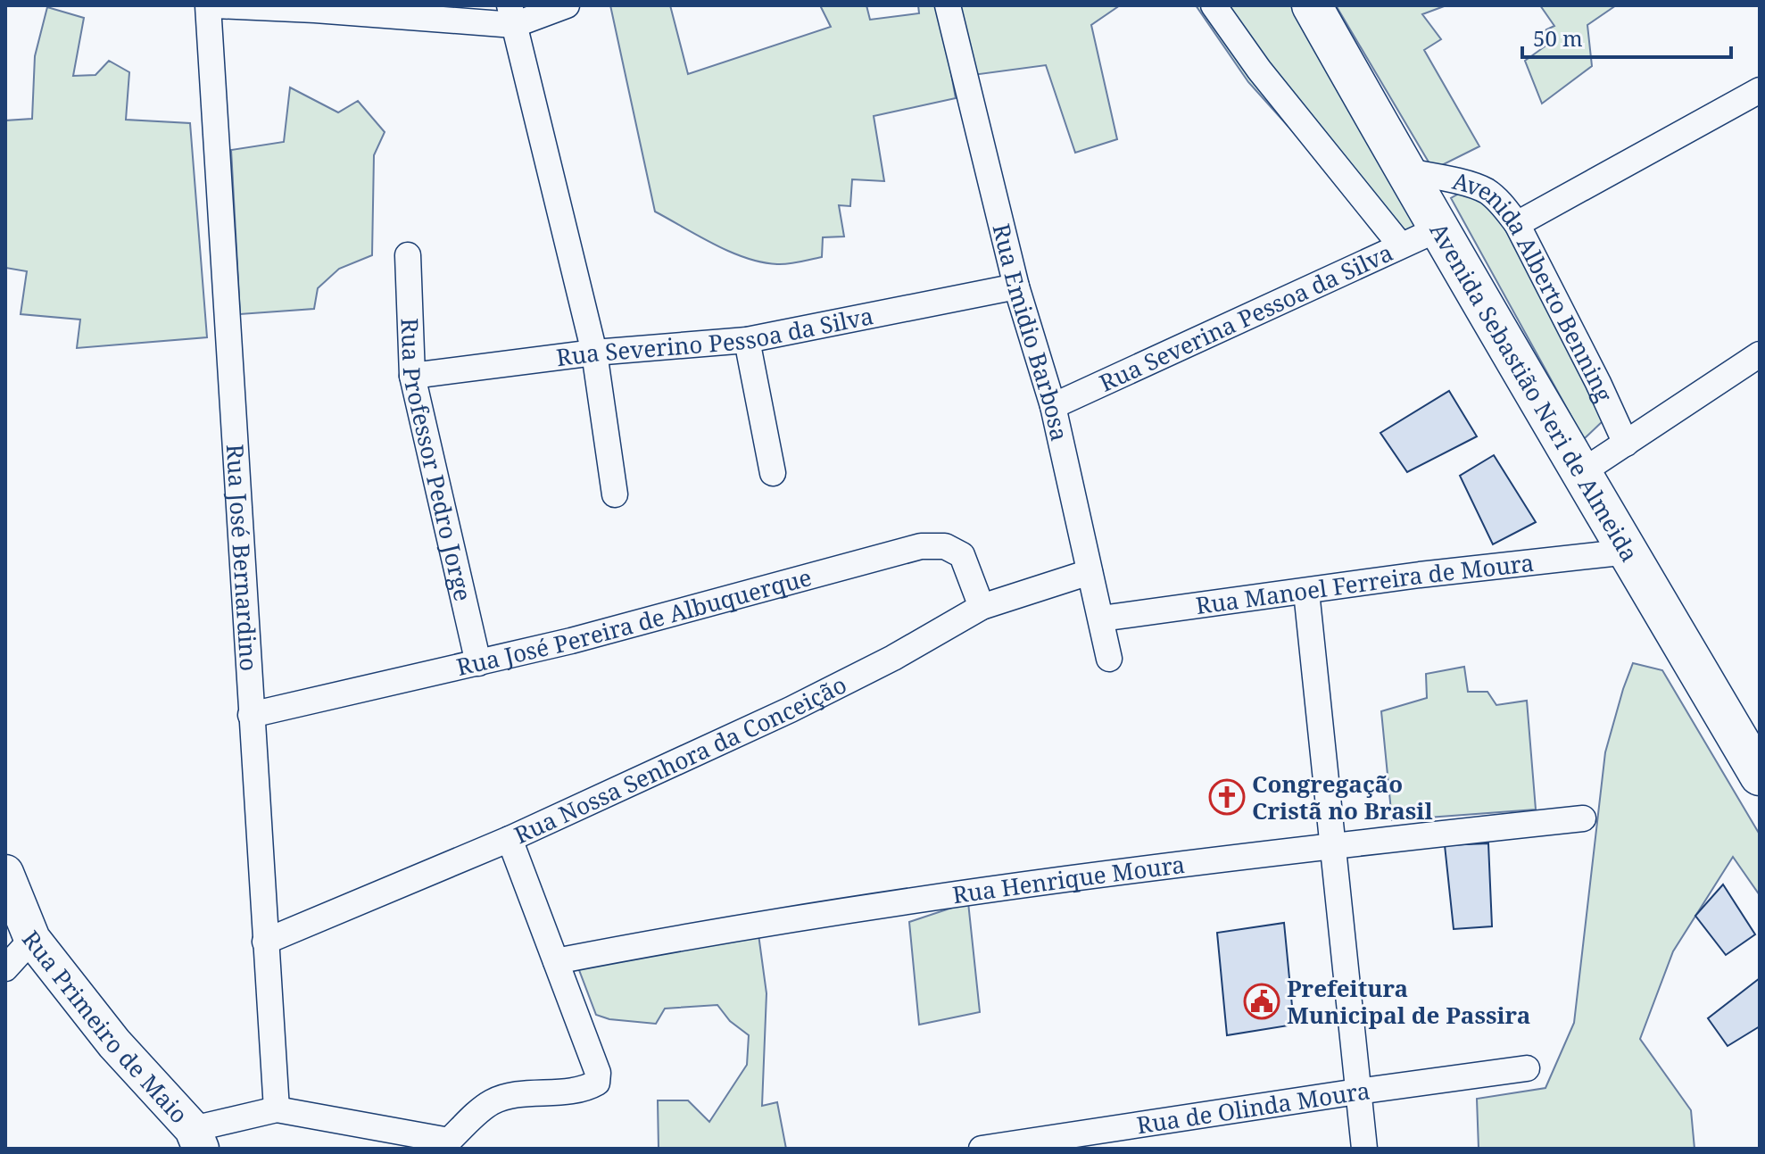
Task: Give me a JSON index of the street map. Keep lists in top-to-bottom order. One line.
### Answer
{"streets":{"main road":["Avenida Sebastião Neri de Almeida"],"street":["Avenida Alberto Benning","Rua Severina Pessoa da Silva","Rua Emidio Barbosa","Rua Severino Pessoa da Silva","Rua Professor Pedro Jorge","Rua José Bernardino","Rua Manoel Ferreira de Moura","Rua José Pereira de Albuquerque","Rua Nossa Senhora da Conceição","Rua Henrique Moura","Rua Primeiro de Maio","Rua de Olinda Moura"]},"crossings":[["Avenida Alberto Benning","Avenida Sebastião Neri de Almeida"],["Rua Severina Pessoa da Silva","Rua Emidio Barbosa"],["Rua Severina Pessoa da Silva","Avenida Sebastião Neri de Almeida"],["Rua Emidio Barbosa","Rua Severino Pessoa da Silva"],["Rua Emidio Barbosa","Rua Manoel Ferreira de Moura"],["Rua Emidio Barbosa","Rua Nossa Senhora da Conceição"],["Rua Severino Pessoa da Silva","Rua Professor Pedro Jorge"],["Avenida Sebastião Neri de Almeida","Rua Manoel Ferreira de Moura"],["Rua Professor Pedro Jorge","Rua José Pereira de Albuquerque"],["Rua José Bernardino","Rua José Pereira de Albuquerque"],["Rua José Bernardino","Rua Nossa Senhora da Conceição"],["Rua José Bernardino","Rua Primeiro de Maio"],["Rua José Pereira de Albuquerque","Rua Nossa Senhora da Conceição"],["Rua Henrique Moura","Rua Primeiro de Maio"]],"places":{"church":["Congregação Cristã no Brasil"],"public building":["Prefeitura Municipal de Passira"]},"scale_bar":"50 m"}
